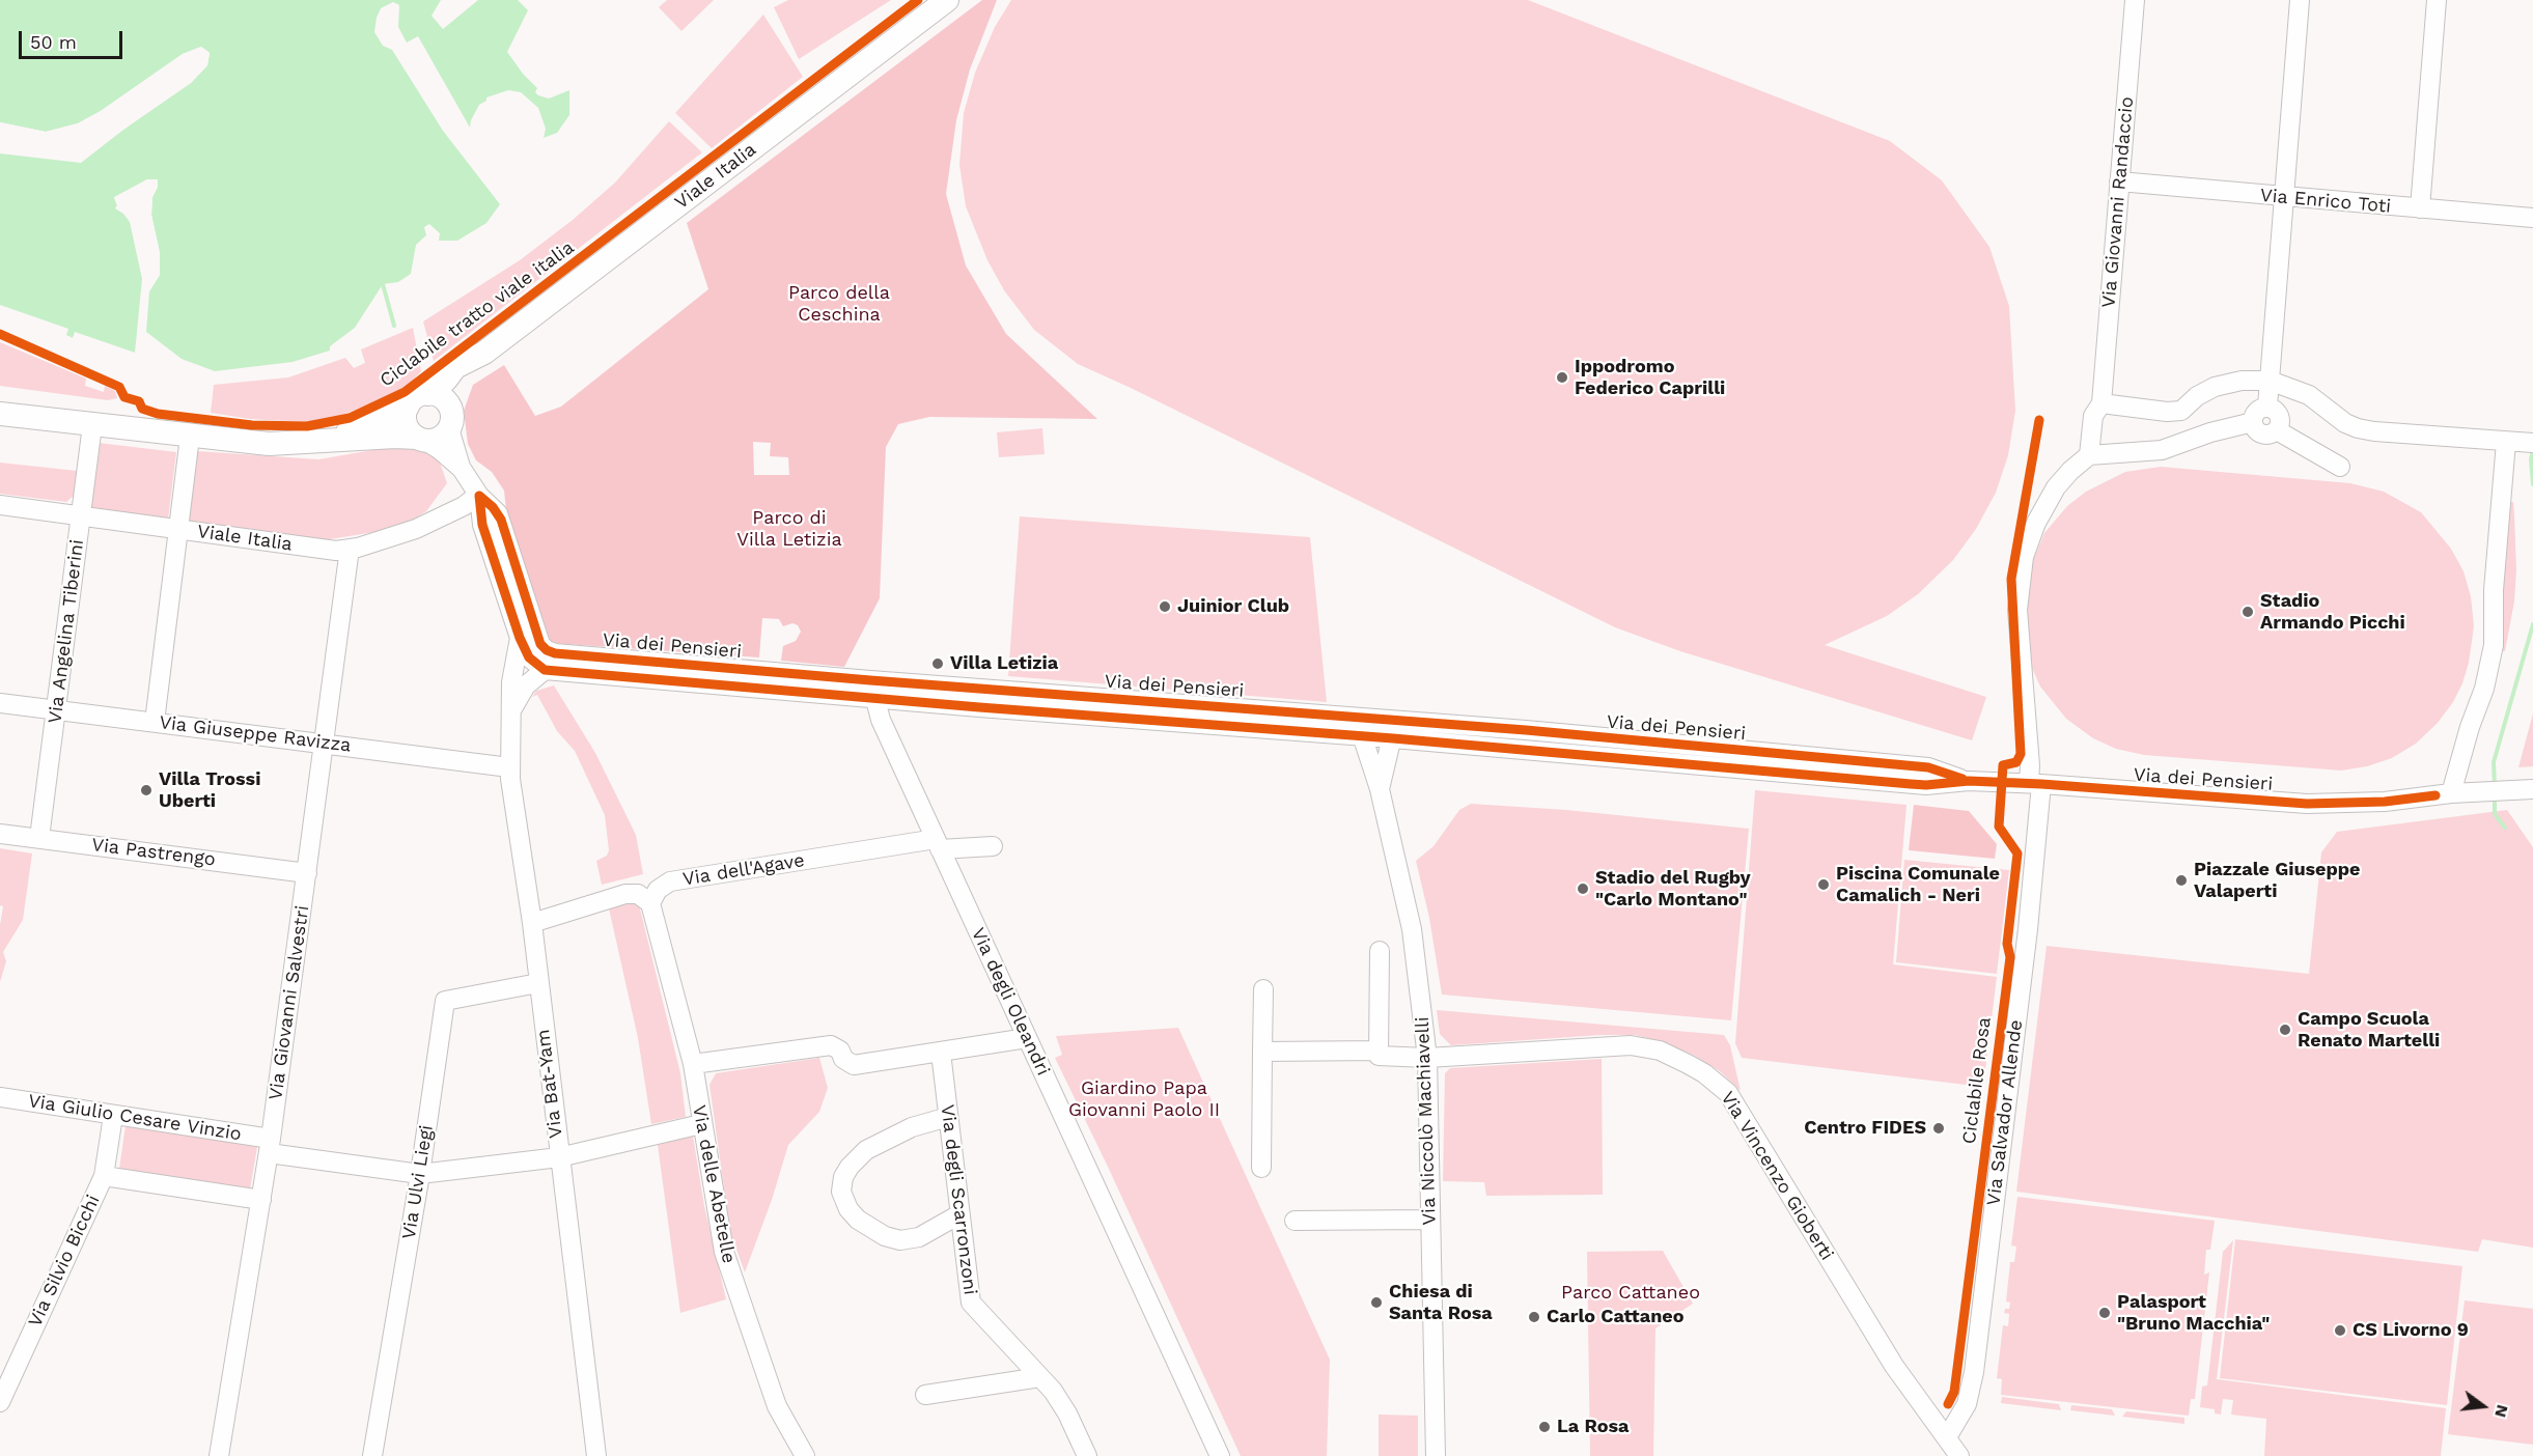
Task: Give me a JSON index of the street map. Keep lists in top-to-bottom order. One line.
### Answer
{"streets":{"main road":["Viale Italia"],"street":["Via Enrico Toti","Via Giovanni Randaccio","Via Angelina Tiberini","Via dei Pensieri","Via Giuseppe Ravizza","Via Pastrengo","Via dell'Agave","Via degli Oleandri","Via Giovanni Salvestri","Via Bat-Yam","Via Salvador Allende","Via Giulio Cesare Vinzio","Via Niccolò Machiavelli","Via Vincenzo Gioberti","Via Ulvi Liegi","Via delle Abetelle","Via degli Scarronzoni","Via Silvio Bicchi"],"cycle path":["Ciclabile tratto viale italia","Ciclabile Rosa"]},"crossings":[["Viale Italia","Via Angelina Tiberini"],["Viale Italia","Via dei Pensieri"],["Viale Italia","Via Giovanni Salvestri"],["Via Enrico Toti","Via Giovanni Randaccio"],["Via Giovanni Randaccio","Via Salvador Allende"],["Via Angelina Tiberini","Via Giuseppe Ravizza"],["Via Angelina Tiberini","Via Pastrengo"],["Via dei Pensieri","Via degli Oleandri"],["Via dei Pensieri","Via Bat-Yam"],["Via dei Pensieri","Via Salvador Allende"],["Via dei Pensieri","Via Niccolò Machiavelli"],["Via Giuseppe Ravizza","Via Giovanni Salvestri"],["Via Giuseppe Ravizza","Via Bat-Yam"],["Via Pastrengo","Via Giovanni Salvestri"],["Via dell'Agave","Via degli Oleandri"],["Via dell'Agave","Via delle Abetelle"],["Via Giovanni Salvestri","Via Giulio Cesare Vinzio"],["Via Bat-Yam","Via Giulio Cesare Vinzio"],["Via Bat-Yam","Via Ulvi Liegi"],["Via Salvador Allende","Via Vincenzo Gioberti"],["Via Giulio Cesare Vinzio","Via Ulvi Liegi"],["Via Giulio Cesare Vinzio","Via delle Abetelle"],["Via Giulio Cesare Vinzio","Via Silvio Bicchi"],["Via Niccolò Machiavelli","Via Vincenzo Gioberti"]],"parks":["Parco della Ceschina","Parco di Villa Letizia","Giardino Papa Giovanni Paolo II","Parco Cattaneo"],"places":["Ippodromo Federico Caprilli","Juinior Club","Stadio Armando Picchi","Villa Letizia","Villa Trossi Uberti","Piazzale Giuseppe Valaperti","Piscina Comunale Camalich - Neri","Stadio del Rugby \"Carlo Montano\"","Campo Scuola Renato Martelli","Centro FIDES","Chiesa di Santa Rosa","Palasport \"Bruno Macchia\"","Carlo Cattaneo","CS Livorno 9","La Rosa"],"scale_bar":"50 m","north":"right"}
